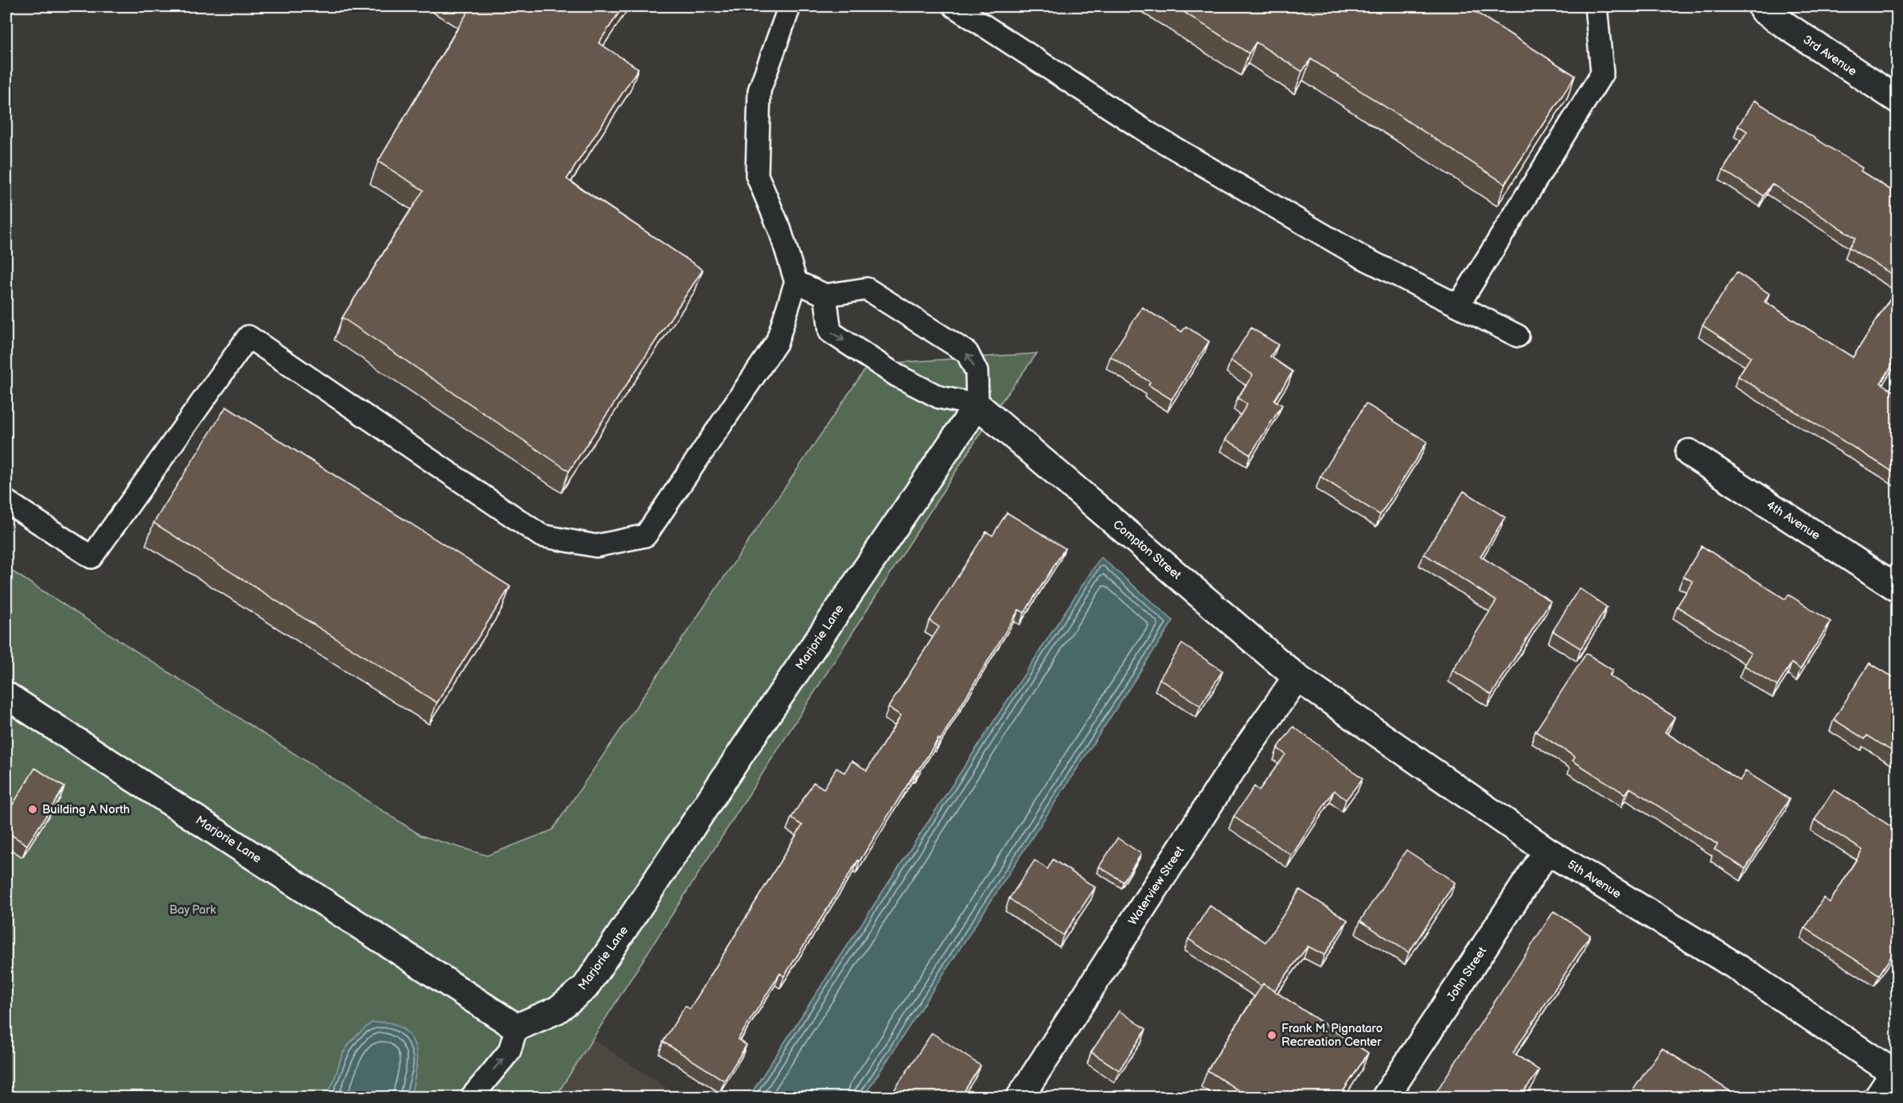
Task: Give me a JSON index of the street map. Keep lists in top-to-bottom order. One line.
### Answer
{"streets":{"street":["3rd Avenue","4th Avenue","Compton Street","Marjorie Lane","5th Avenue","Waterview Street","John Street"]},"crossings":[["Compton Street","Marjorie Lane"],["Compton Street","5th Avenue"],["Compton Street","Waterview Street"],["5th Avenue","Waterview Street"],["5th Avenue","John Street"]],"parks":["Bay Park"],"places":["Building A North","Frank M. Pignataro Recreation Center"]}
